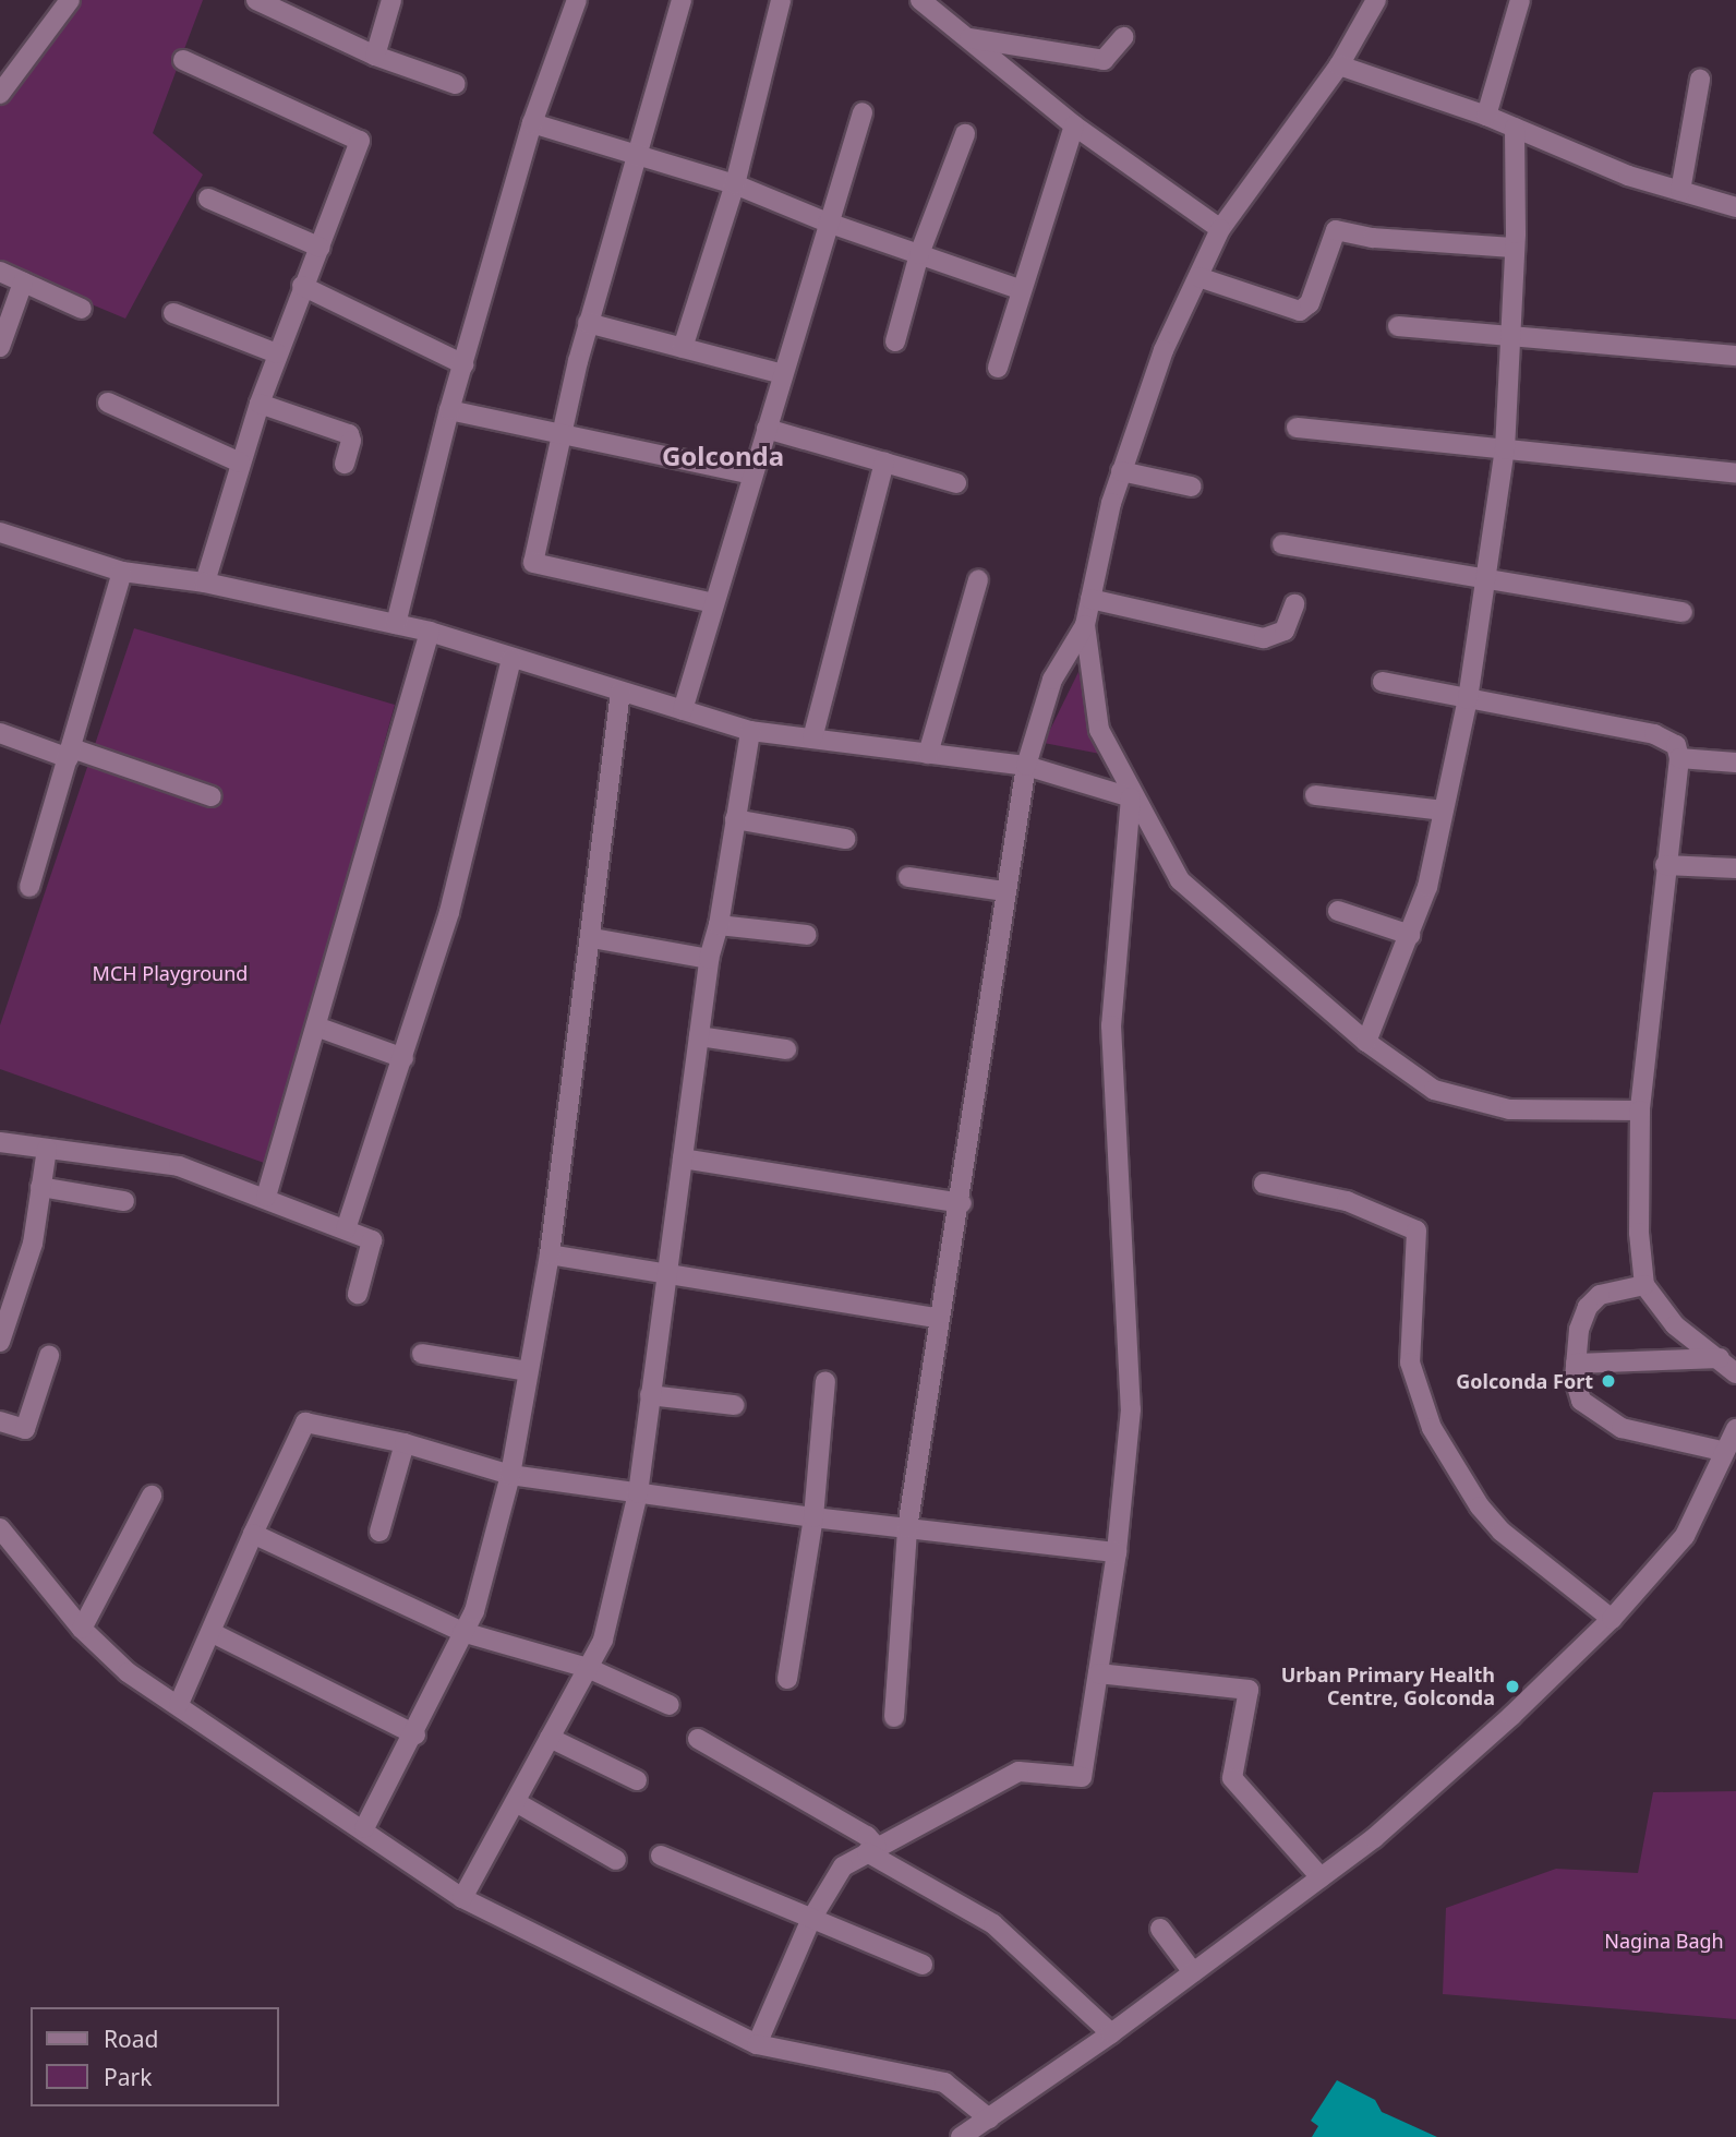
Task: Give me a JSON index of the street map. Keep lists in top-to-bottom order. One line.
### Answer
{"districts":["Golconda"],"parks":["MCH Playground","Nagina Bagh"],"places":["Golconda Fort","Urban Primary Health Centre, Golconda"],"legend":["Road","Park"]}
